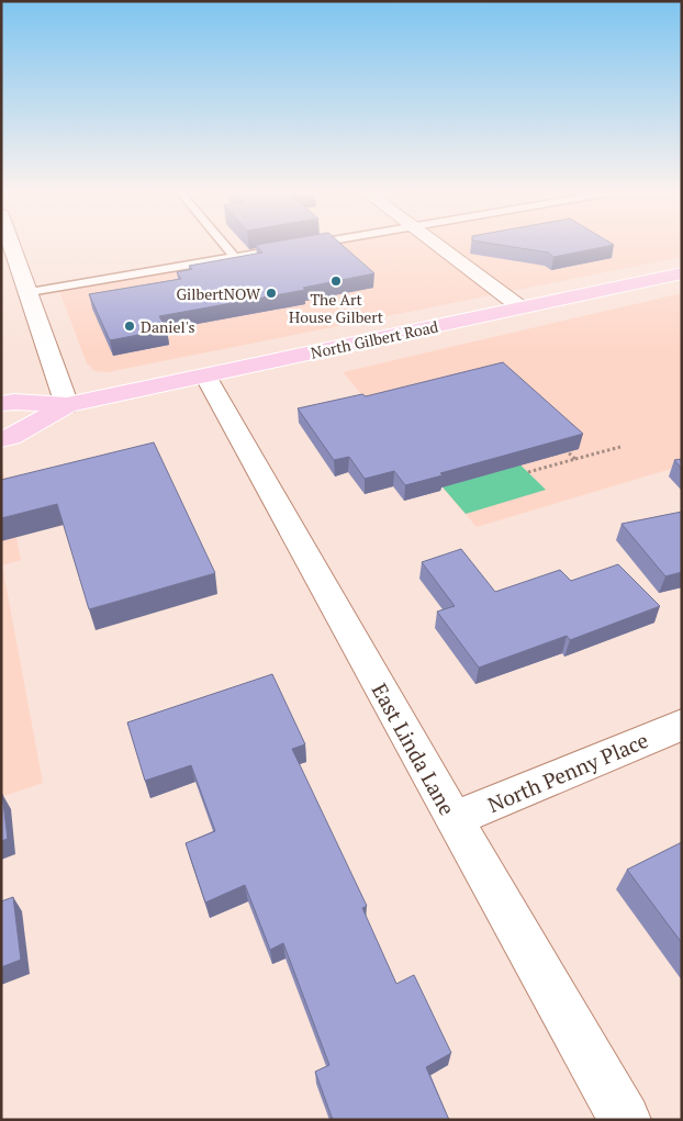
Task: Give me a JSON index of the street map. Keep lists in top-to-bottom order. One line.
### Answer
{"streets":{"main road":["North Gilbert Road"],"street":["East Linda Lane","North Penny Place"]},"crossings":[["North Gilbert Road","East Linda Lane"],["East Linda Lane","North Penny Place"]],"places":["The Art House Gilbert","GilbertNOW","Daniel's"]}
